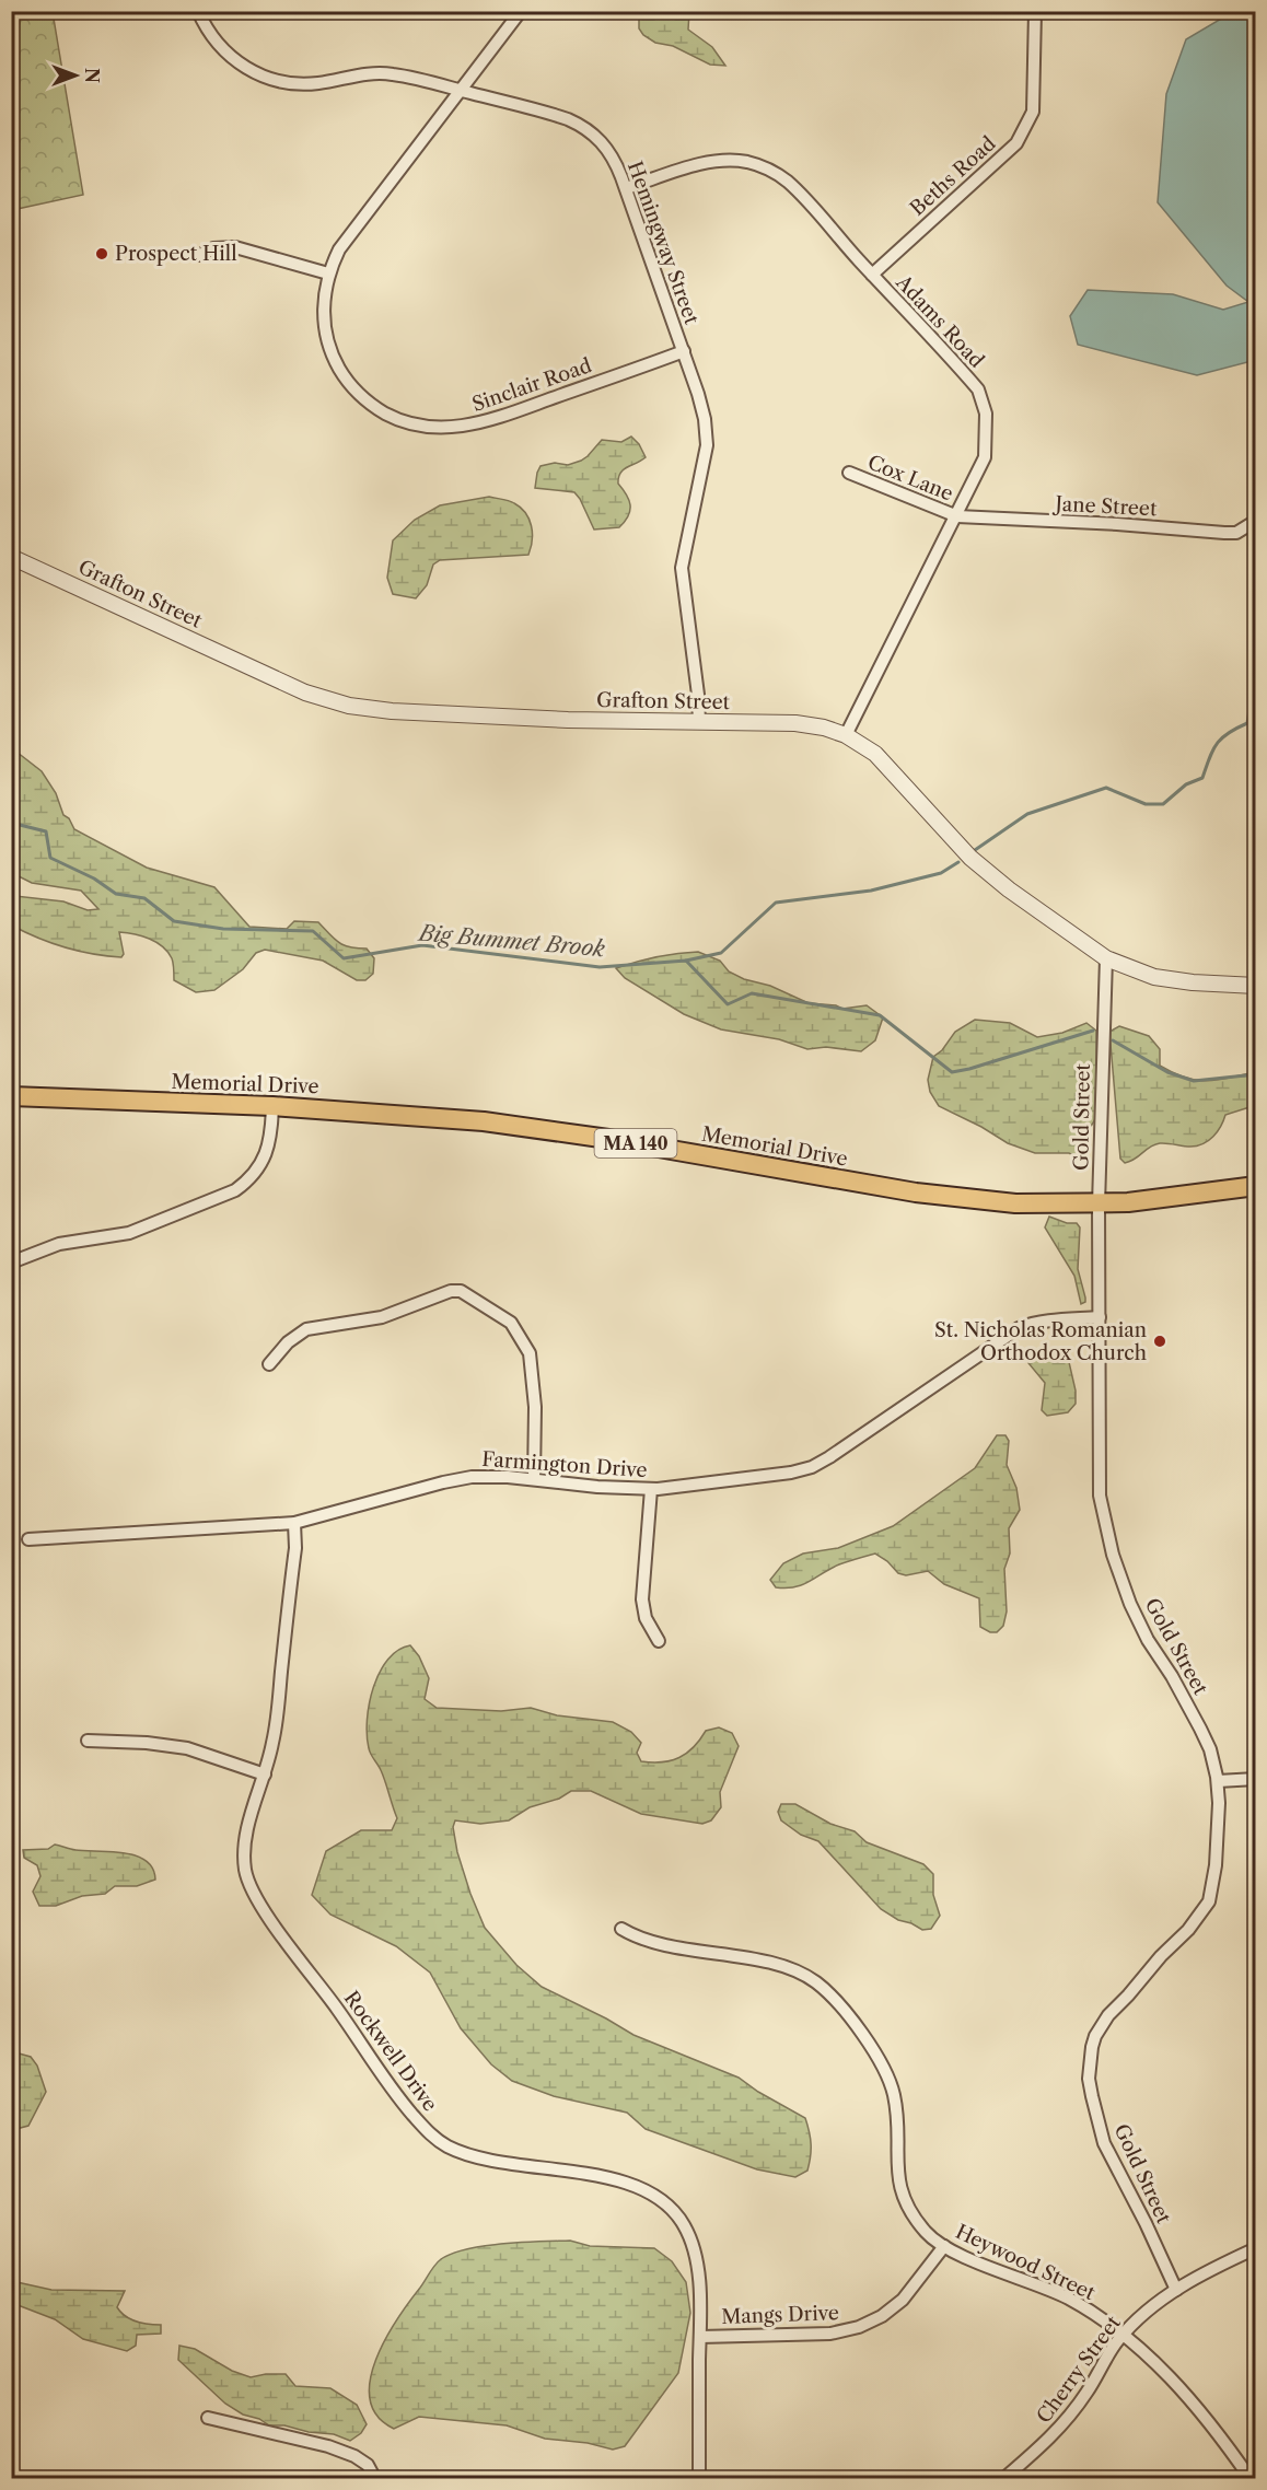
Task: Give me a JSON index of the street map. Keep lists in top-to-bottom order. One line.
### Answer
{"streets":{"main road":["Memorial Drive","MA 140"],"street":["Beths Road","Hemingway Street","Adams Road","Sinclair Road","Cox Lane","Jane Street","Grafton Street","Gold Street","Farmington Drive","Rockwell Drive","Heywood Street","Mangs Drive","Cherry Street"]},"crossings":[["Beths Road","Adams Road"],["Hemingway Street","Adams Road"],["Hemingway Street","Sinclair Road"],["Hemingway Street","Grafton Street"],["Adams Road","Cox Lane"],["Adams Road","Jane Street"],["Adams Road","Grafton Street"],["Cox Lane","Jane Street"],["Grafton Street","Gold Street"],["Memorial Drive","Gold Street"],["Gold Street","Farmington Drive"],["Gold Street","Cherry Street"],["Farmington Drive","Rockwell Drive"],["Rockwell Drive","Mangs Drive"],["Heywood Street","Mangs Drive"],["Heywood Street","Cherry Street"]],"water":["Big Bummet Brook"],"places":["Prospect Hill","St. Nicholas Romanian Orthodox Church"],"north":"right"}
